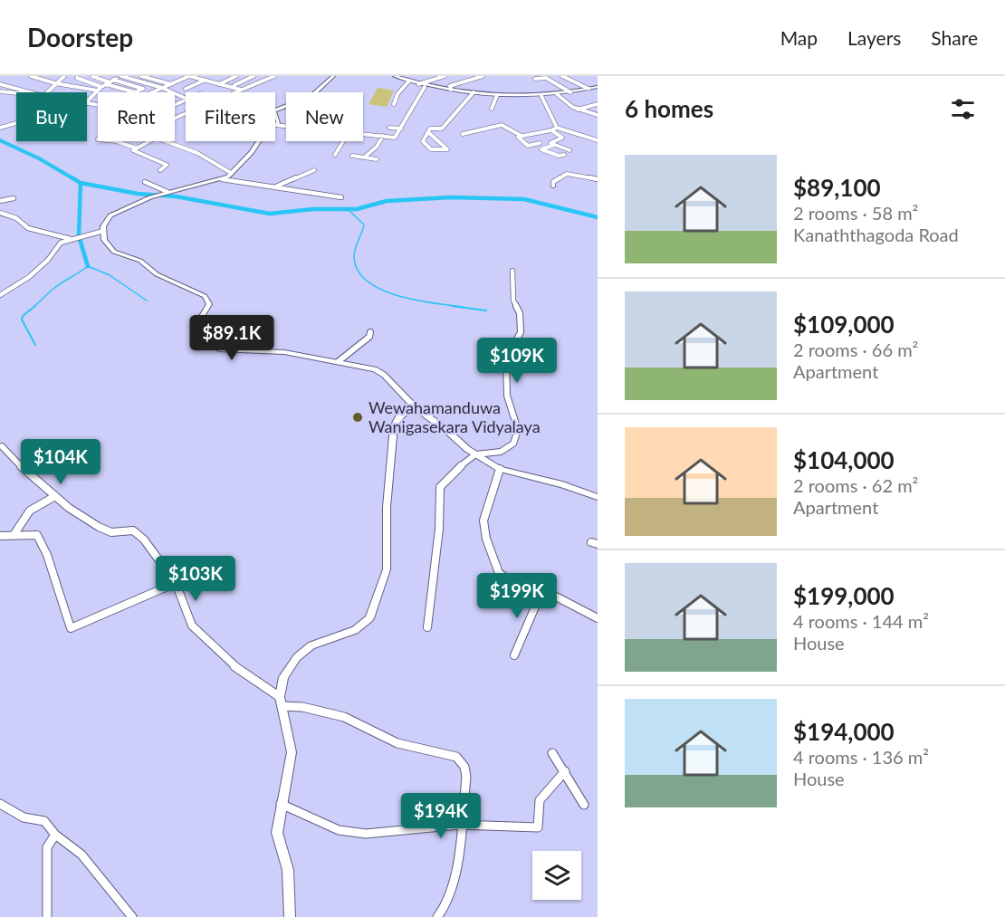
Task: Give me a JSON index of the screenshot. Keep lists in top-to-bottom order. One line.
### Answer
{"places":["Wewahamanduwa Wanigasekara Vidyalaya"],"page":{"header":"Doorstep","nav":["Map","Layers","Share"],"heading":"6 homes","chip":["Buy","Rent","Filters","New"],"list":[{"name":"$89,100","note":"2 rooms · 58 m² · Kanaththagoda Road"},{"name":"$109,000","note":"2 rooms · 66 m² · Apartment"},{"name":"$104,000","note":"2 rooms · 62 m² · Apartment"},{"name":"$199,000","note":"4 rooms · 144 m² · House"},{"name":"$194,000","note":"4 rooms · 136 m² · House"}],"price":["$89.1K","$109K","$104K","$103K","$199K","$194K"]}}
